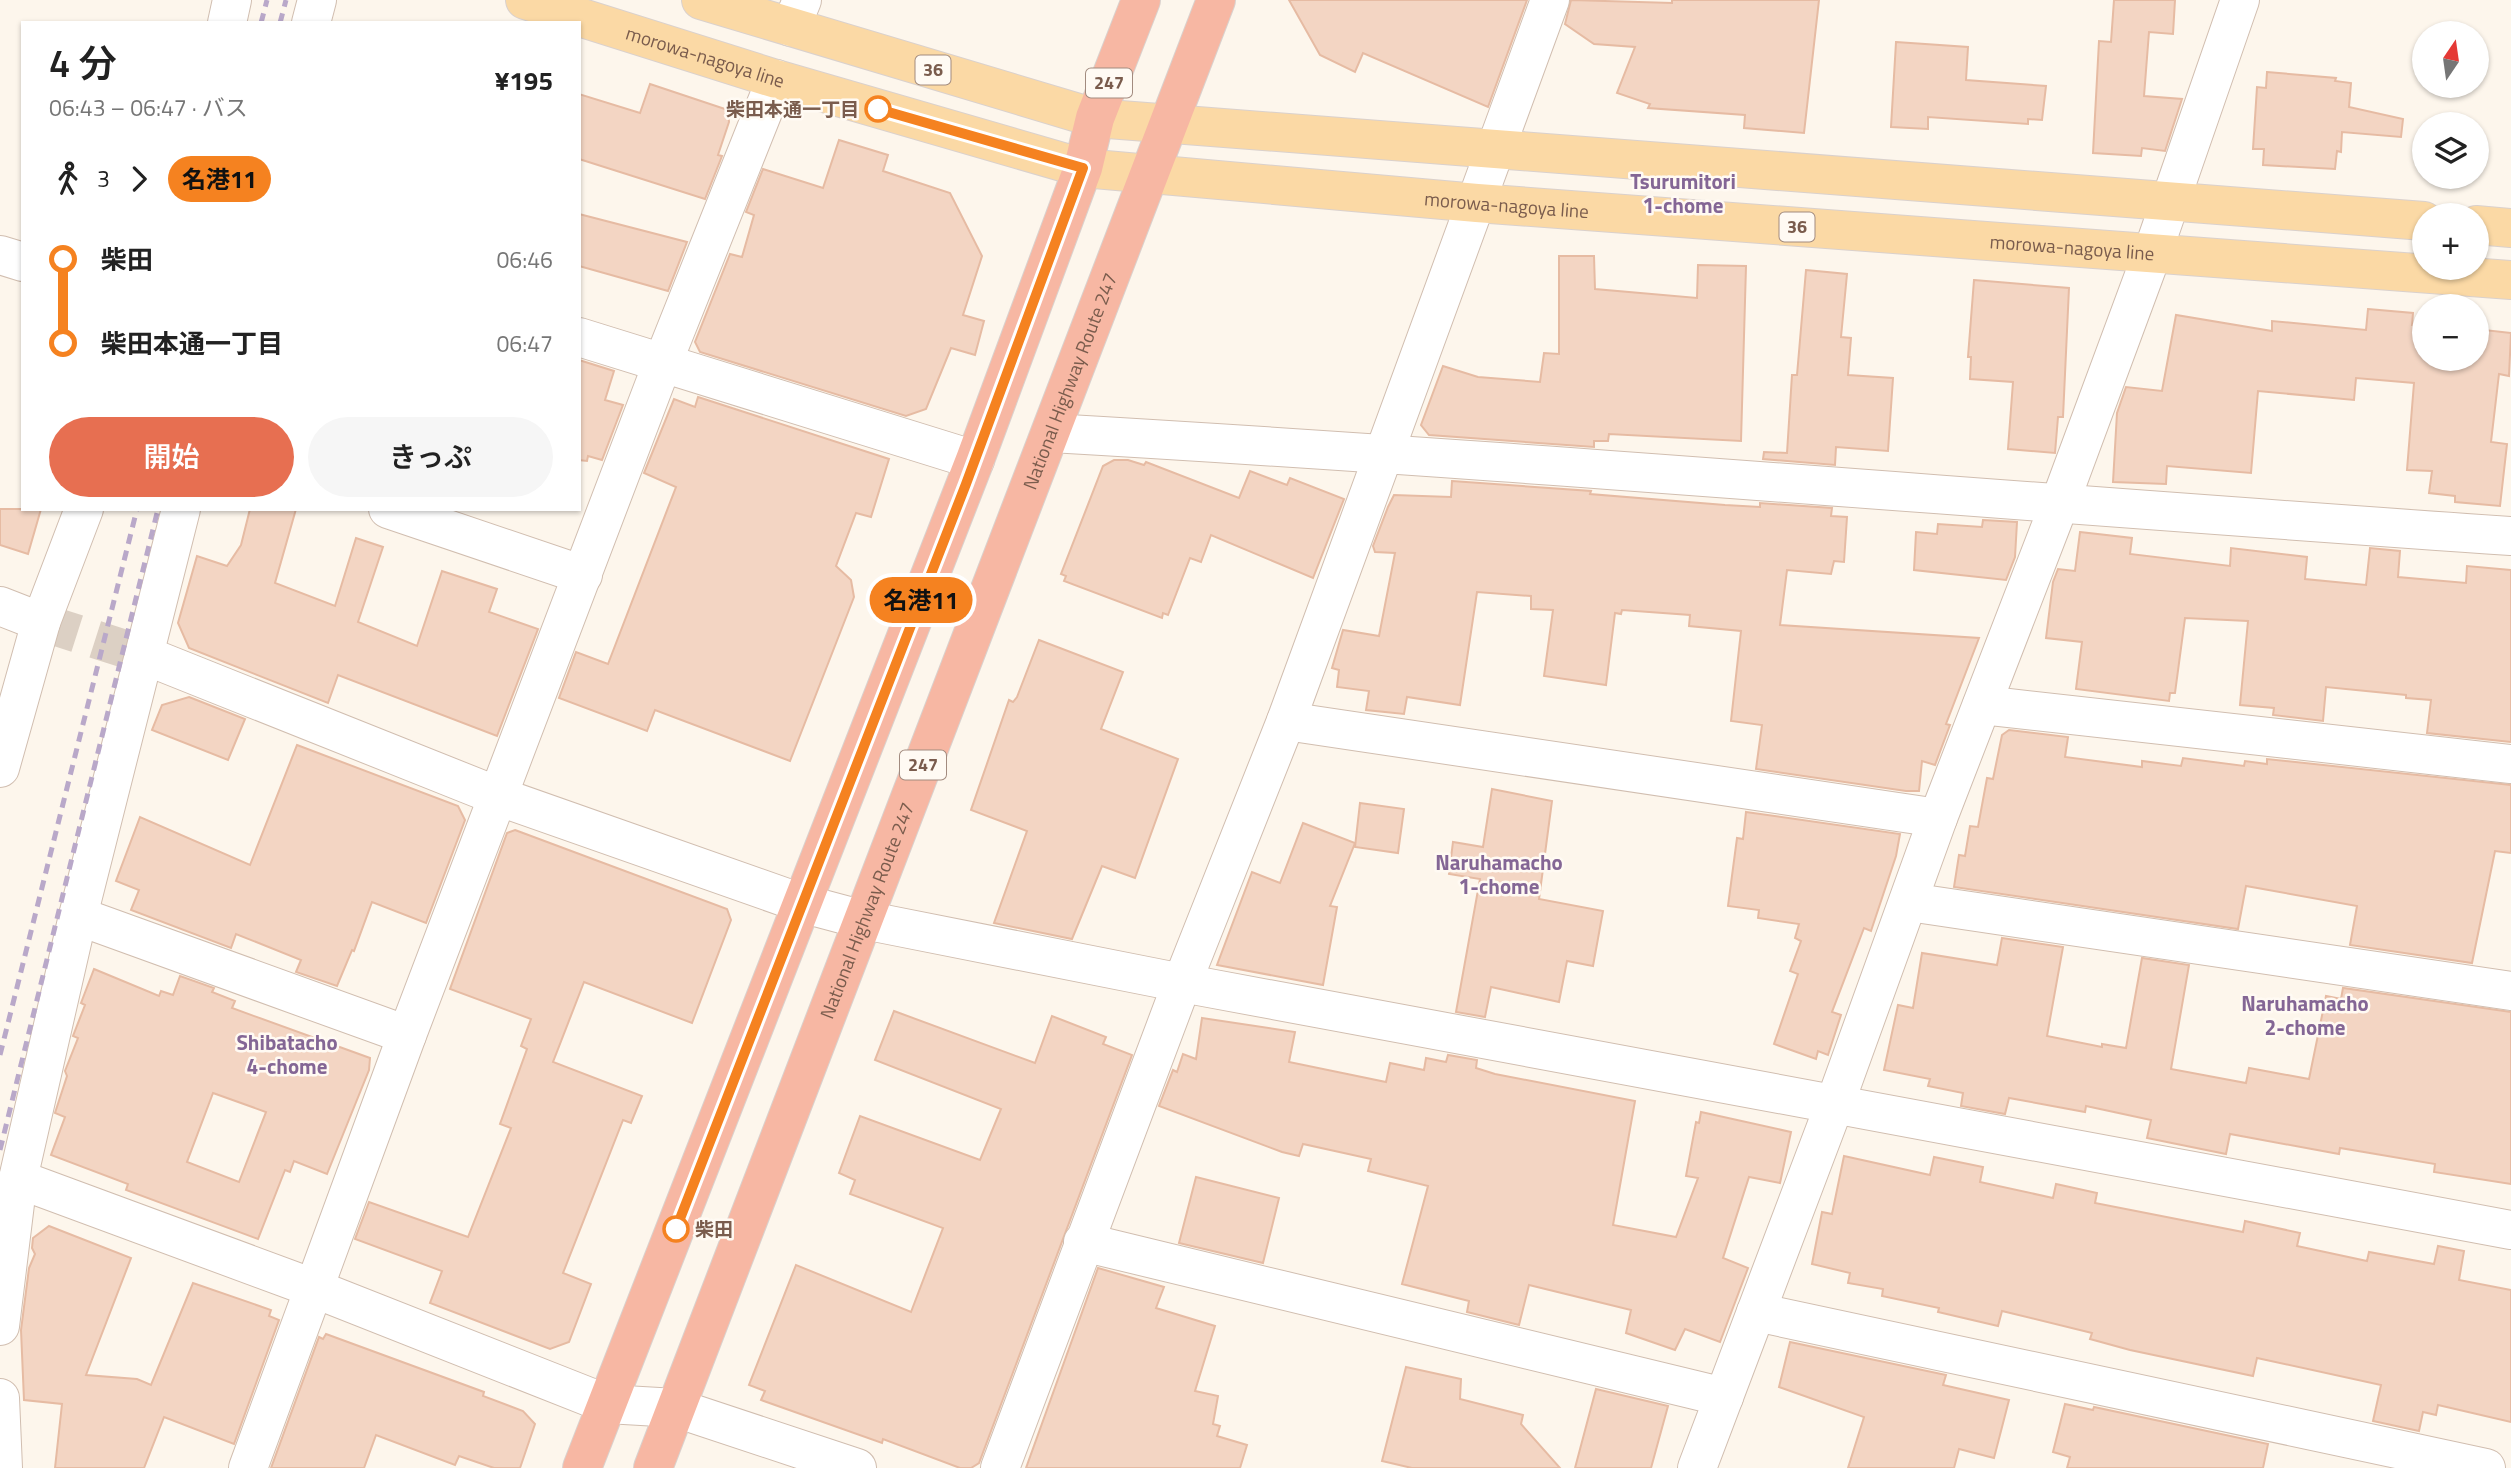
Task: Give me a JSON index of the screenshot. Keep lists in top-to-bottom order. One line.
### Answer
{"streets":{"highway":["247","National Highway Route 247"],"main road":["morowa-nagoya line","36"]},"crossings":[["morowa-nagoya line","247"],["morowa-nagoya line","National Highway Route 247"],["36","247"],["36","National Highway Route 247"]],"districts":["Tsurumitori 1-chome","Naruhamacho 1-chome","Naruhamacho 2-chome","Shibatacho 4-chome"],"places":["柴田本通一丁目","柴田"],"lines":["bus line 名港11"],"north":"top","page":{"on_map":"名港11","map_buttons":["+","−"],"heading":["4 分","06:43 – 06:47 · バス","¥195"],"legs":["3","名港11"],"list":[{"name":"柴田","value":"06:46"},{"name":"柴田本通一丁目","value":"06:47"}],"buttons":["開始","きっぷ"]}}
